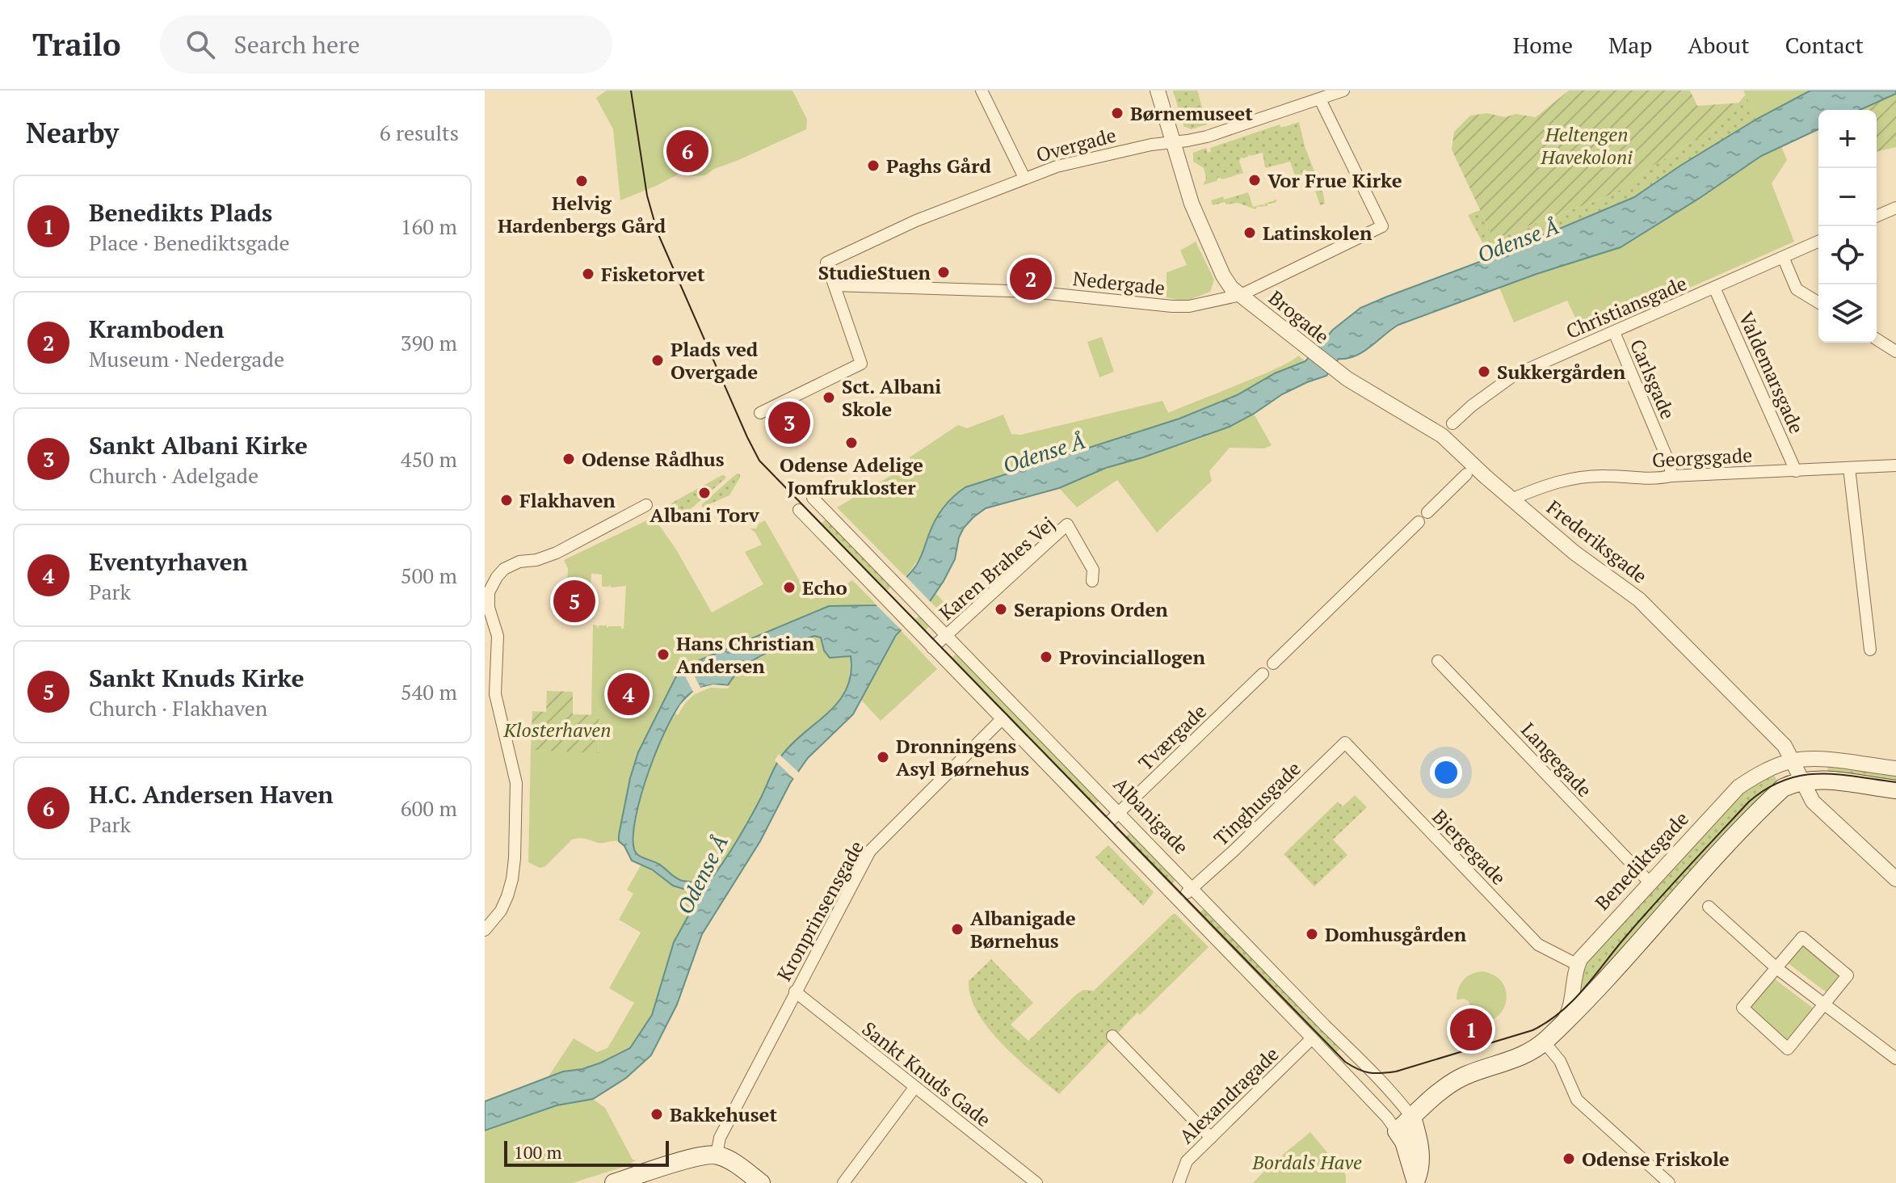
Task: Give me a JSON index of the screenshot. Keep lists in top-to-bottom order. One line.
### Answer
{"streets":{"main road":["Albanigade"],"street":["Overgade","Nedergade","Christiansgade","Brogade","Valdemarsgade","Carlsgade","Georgsgade","Frederiksgade","Karen Brahes Vej","Tværgade","Langegade","Tinghusgade","Bjergegade","Benediktsgade","Kronprinsensgade","Sankt Knuds Gade","Alexandragade"]},"crossings":[["Overgade","Nedergade"],["Overgade","Brogade"],["Nedergade","Brogade"],["Christiansgade","Valdemarsgade"],["Christiansgade","Carlsgade"],["Brogade","Frederiksgade"],["Valdemarsgade","Georgsgade"],["Carlsgade","Georgsgade"],["Georgsgade","Frederiksgade"],["Frederiksgade","Benediktsgade"],["Karen Brahes Vej","Albanigade"],["Tværgade","Albanigade"],["Langegade","Benediktsgade"],["Tinghusgade","Albanigade"],["Tinghusgade","Bjergegade"],["Albanigade","Kronprinsensgade"],["Albanigade","Alexandragade"],["Bjergegade","Benediktsgade"],["Kronprinsensgade","Sankt Knuds Gade"]],"water":["Odense Å"],"parks":["Heltengen Havekoloni","Klosterhaven","Bordals Have"],"places":["Børnemuseet","Paghs Gård","Vor Frue Kirke","Helvig Hardenbergs Gård","Latinskolen","StudieStuen","Fisketorvet","Plads ved Overgade","Sukkergården","Sct. Albani Skole","Odense Adelige Jomfrukloster","Odense Rådhus","Albani Torv","Flakhaven","Echo","Serapions Orden","Hans Christian Andersen","Provinciallogen","Dronningens Asyl Børnehus","Albanigade Børnehus","Domhusgården","Bakkehuset","Odense Friskole"],"scale_bar":"100 m","page":{"header":"Trailo","search":"Search here","nav":["Home","Map","About","Contact"],"heading":["Nearby","6 results"],"map_buttons":["+","−"],"pins":["6","2","3","5","4","1"],"list":[{"mark":"1","name":"Benedikts Plads","note":"Place · Benediktsgade","value":"160 m"},{"mark":"2","name":"Kramboden","note":"Museum · Nedergade","value":"390 m"},{"mark":"3","name":"Sankt Albani Kirke","note":"Church · Adelgade","value":"450 m"},{"mark":"4","name":"Eventyrhaven","note":"Park","value":"500 m"},{"mark":"5","name":"Sankt Knuds Kirke","note":"Church · Flakhaven","value":"540 m"},{"mark":"6","name":"H.C. Andersen Haven","note":"Park","value":"600 m"}],"scale":"100 m"}}
